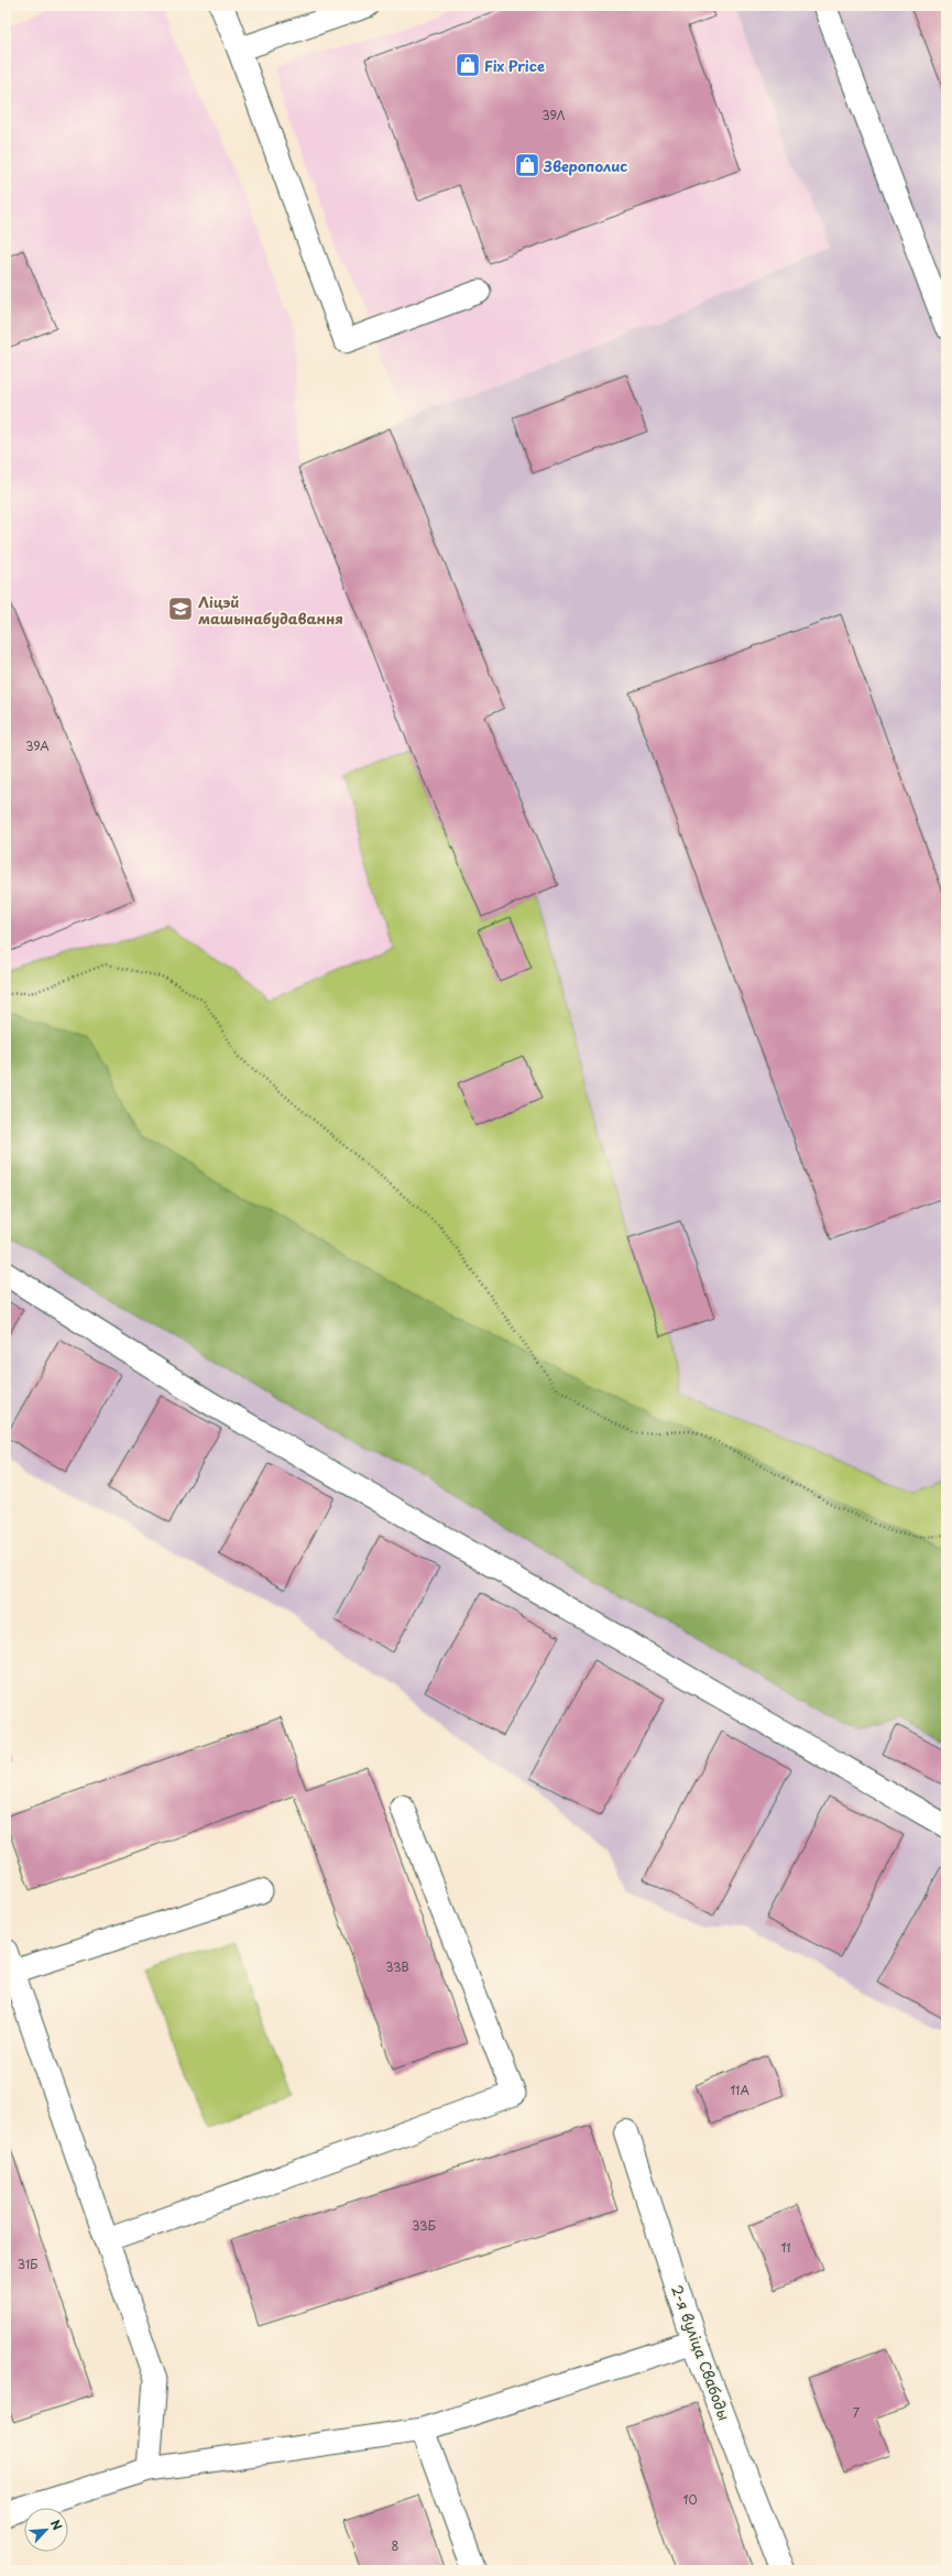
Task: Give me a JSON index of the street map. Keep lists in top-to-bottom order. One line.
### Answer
{"streets":{"street":["2-я вуліца Свабоды"]},"places":{"shop":["Fix Price","Зверополис"],"school or university":["Ліцэй машынабудавання"]},"house_numbers":["39Л","39А","33В","11А","33Б","11","31Б","7","10","8"],"north":"top right"}
